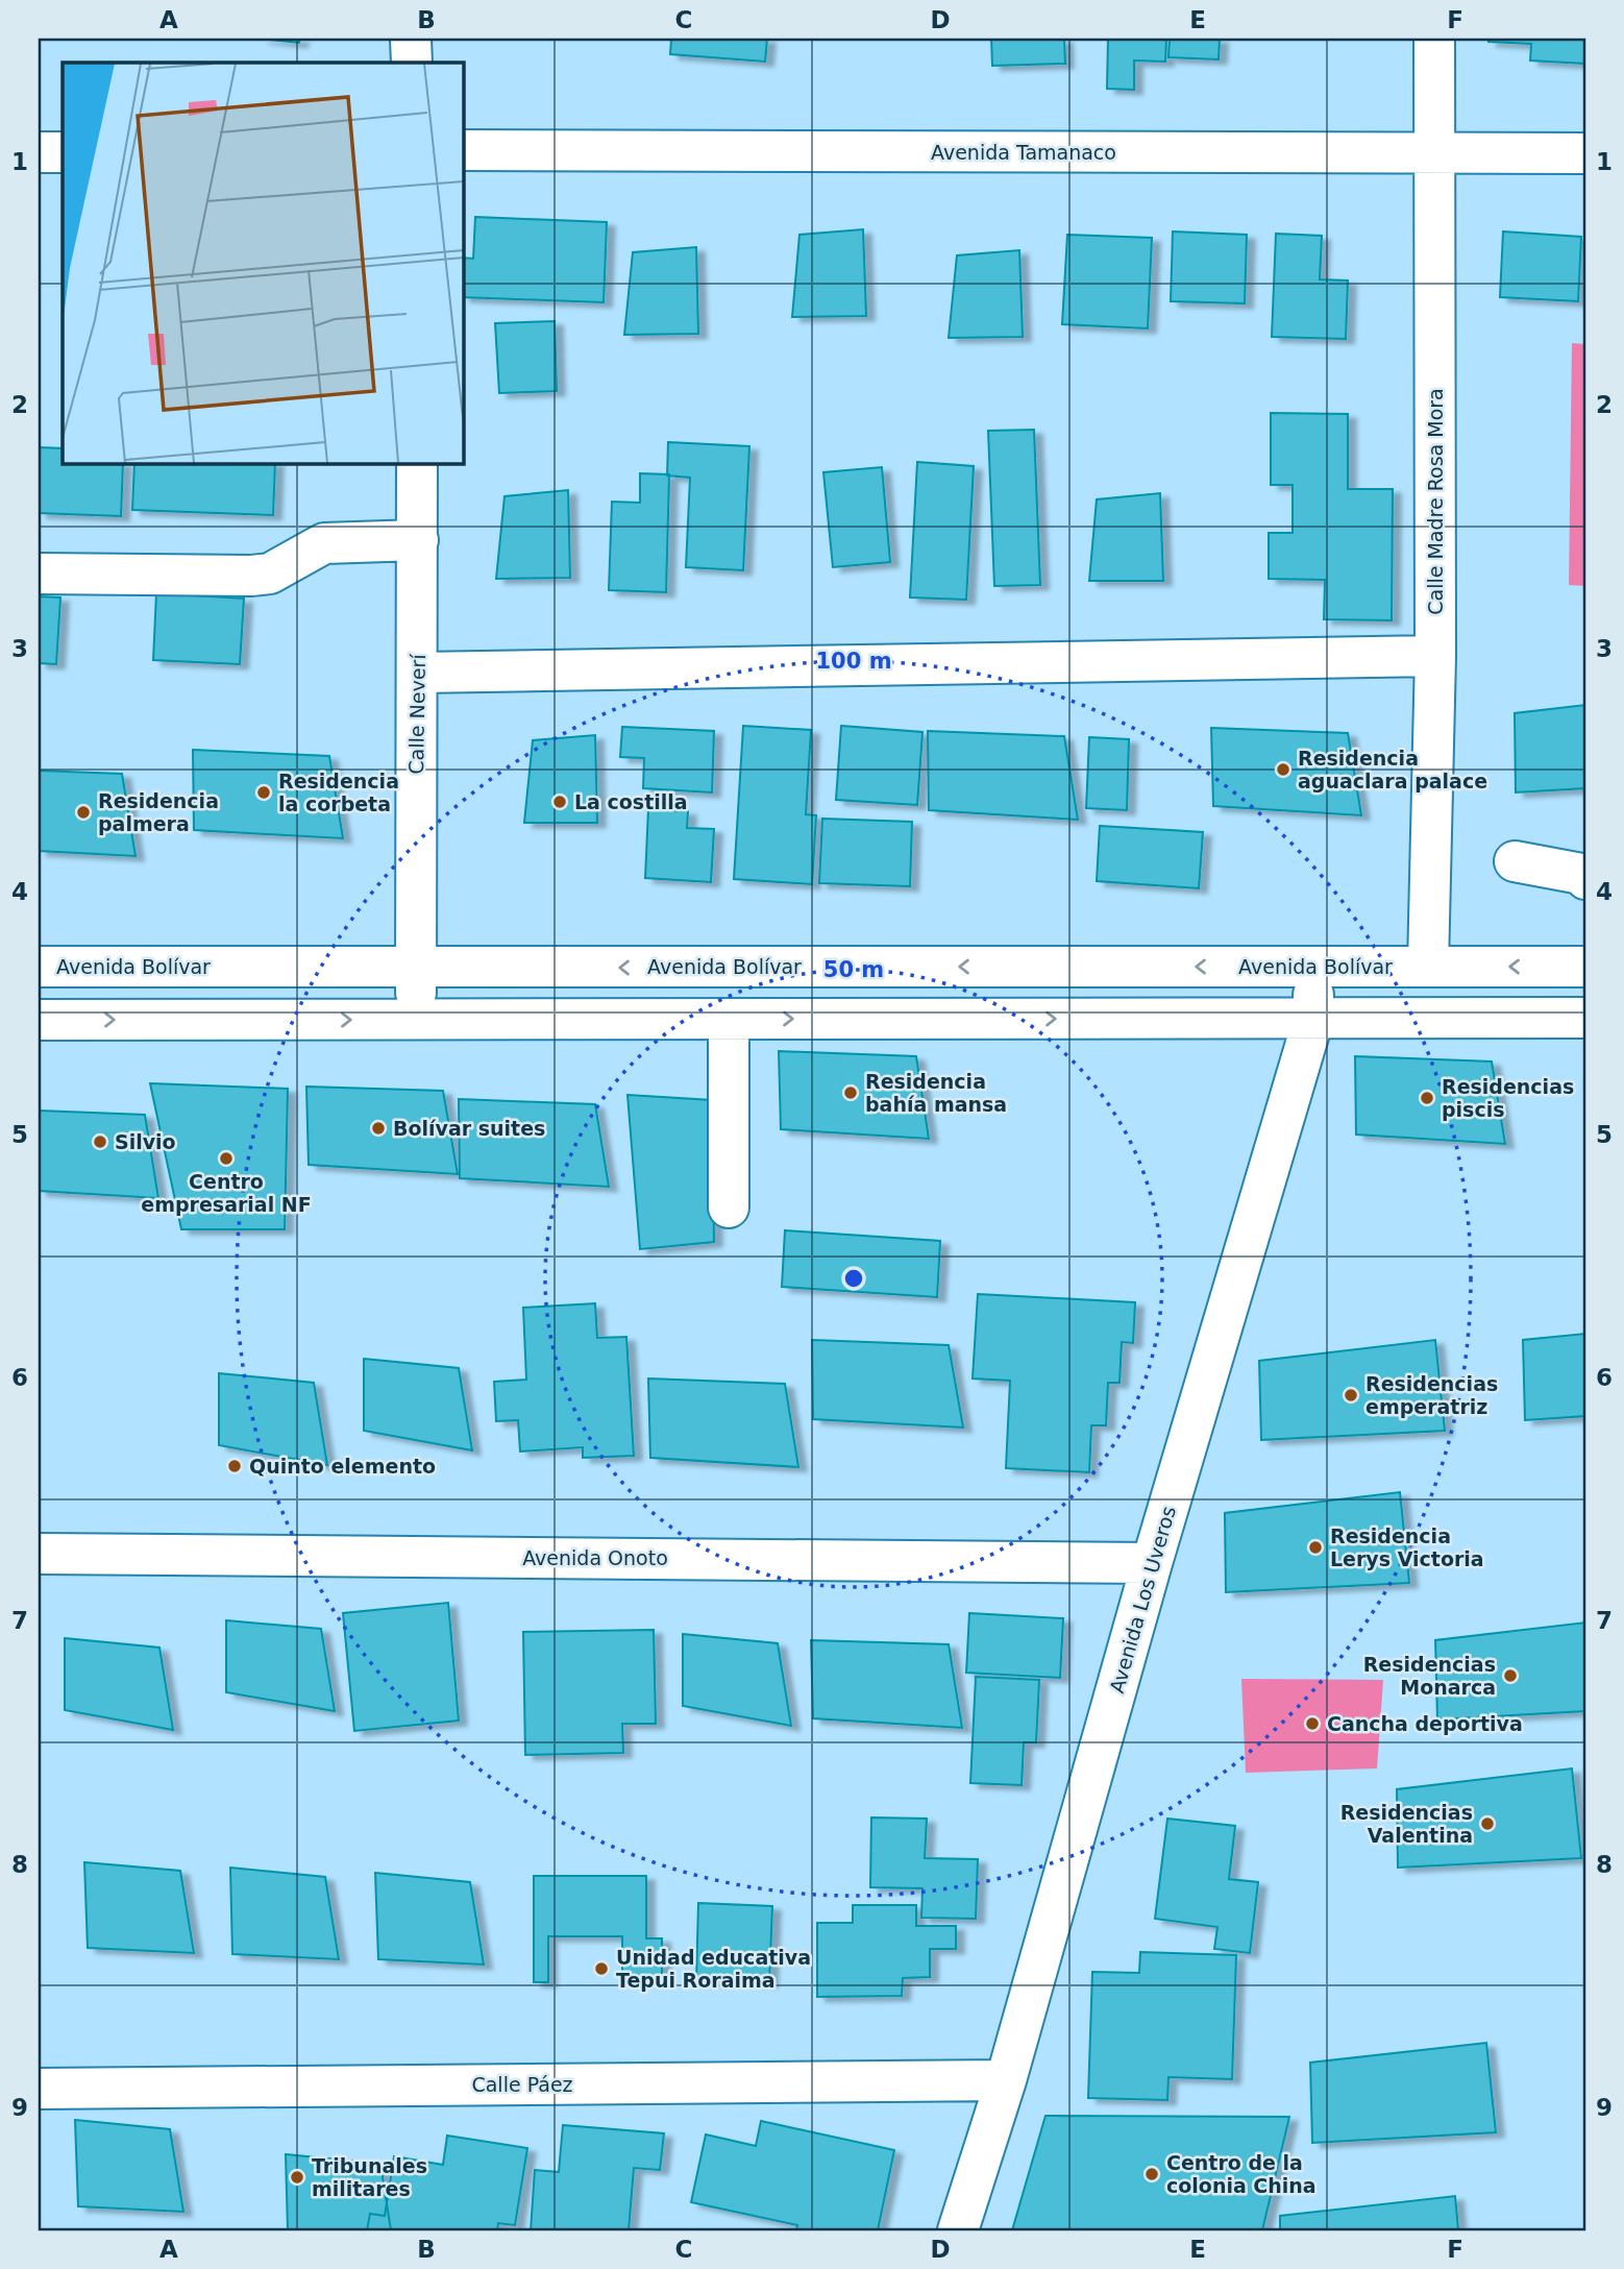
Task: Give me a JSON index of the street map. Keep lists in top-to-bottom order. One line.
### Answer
{"streets":{"street":["Avenida Tamanaco","Calle Madre Rosa Mora","Calle Neverí","Avenida Bolívar","Avenida Onoto","Avenida Los Uveros","Calle Páez"]},"crossings":[["Avenida Tamanaco","Calle Madre Rosa Mora"],["Calle Madre Rosa Mora","Avenida Bolívar"],["Calle Neverí","Avenida Bolívar"],["Avenida Bolívar","Avenida Los Uveros"],["Avenida Onoto","Avenida Los Uveros"],["Avenida Los Uveros","Calle Páez"]],"places":["Residencia aguaclara palace","Residencia la corbeta","La costilla","Residencia palmera","Residencia bahía mansa","Residencias piscis","Bolívar suites","Silvio","Centro empresarial NF","Residencias emperatriz","Quinto elemento","Residencia Lerys Victoria","Residencias Monarca","Cancha deportiva","Residencias Valentina","Unidad educativa Tepui Roraima","Centro de la colonia China","Tribunales militares"],"grid":{"columns":["A","B","C","D","E","F"],"rows":["1","2","3","4","5","6","7","8","9"]},"rings":["100 m","50 m"]}
